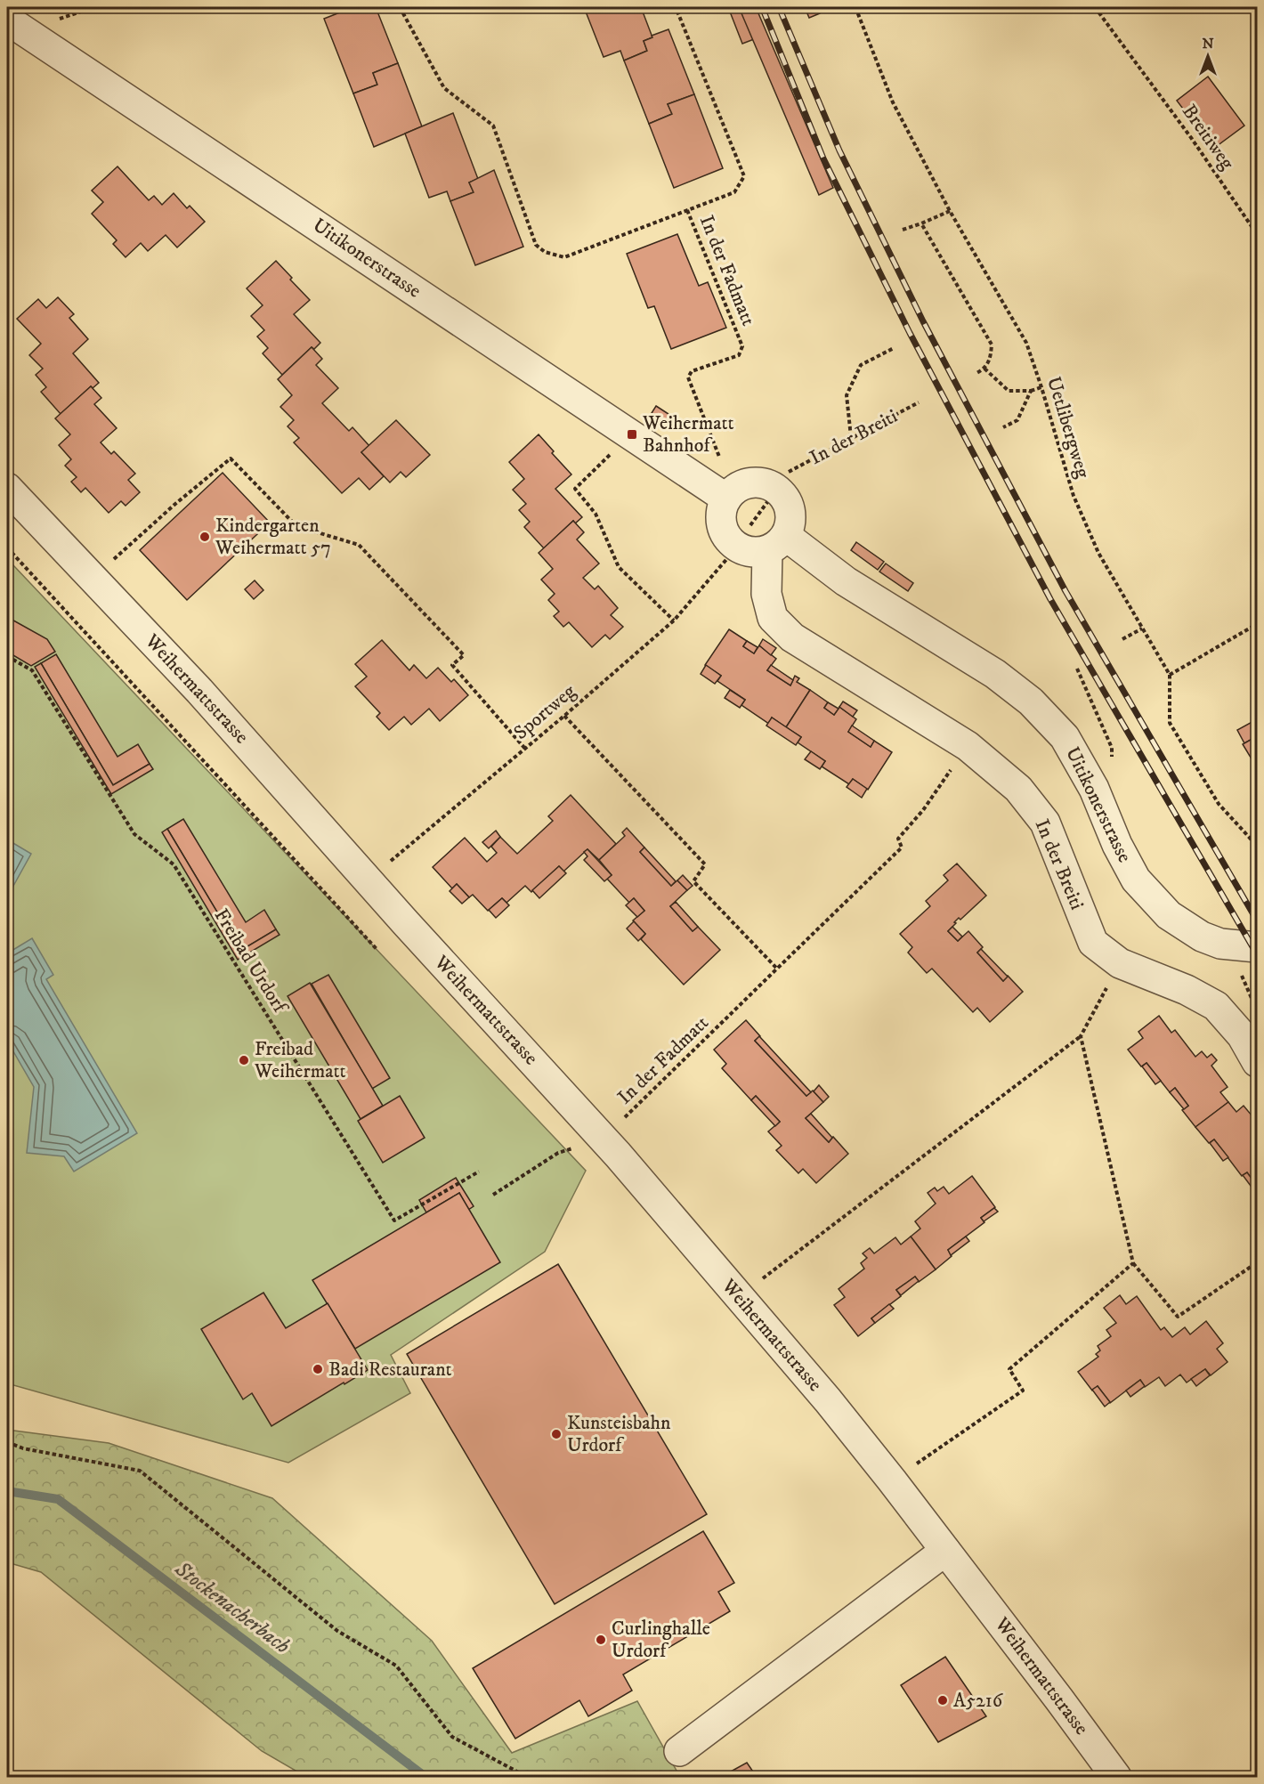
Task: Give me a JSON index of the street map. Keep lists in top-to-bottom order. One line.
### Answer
{"streets":{"street":["Uitikonerstrasse","In der Breiti","Weihermattstrasse"],"path":["Breitiweg","In der Fadmatt","Uetlibergweg","Sportweg","Freibad Urdorf"]},"crossings":[["Uitikonerstrasse","In der Fadmatt"],["Uitikonerstrasse","In der Breiti"],["In der Fadmatt","In der Breiti"],["In der Fadmatt","Weihermattstrasse"],["Weihermattstrasse","Sportweg"]],"water":["Stockenacherbach"],"places":{"transit":["Weihermatt Bahnhof"],"other":["Kindergarten Weihermatt 57","Freibad Weihermatt","Badi Restaurant","Kunsteisbahn Urdorf","Curlinghalle Urdorf","A5216"]},"north":"top"}
